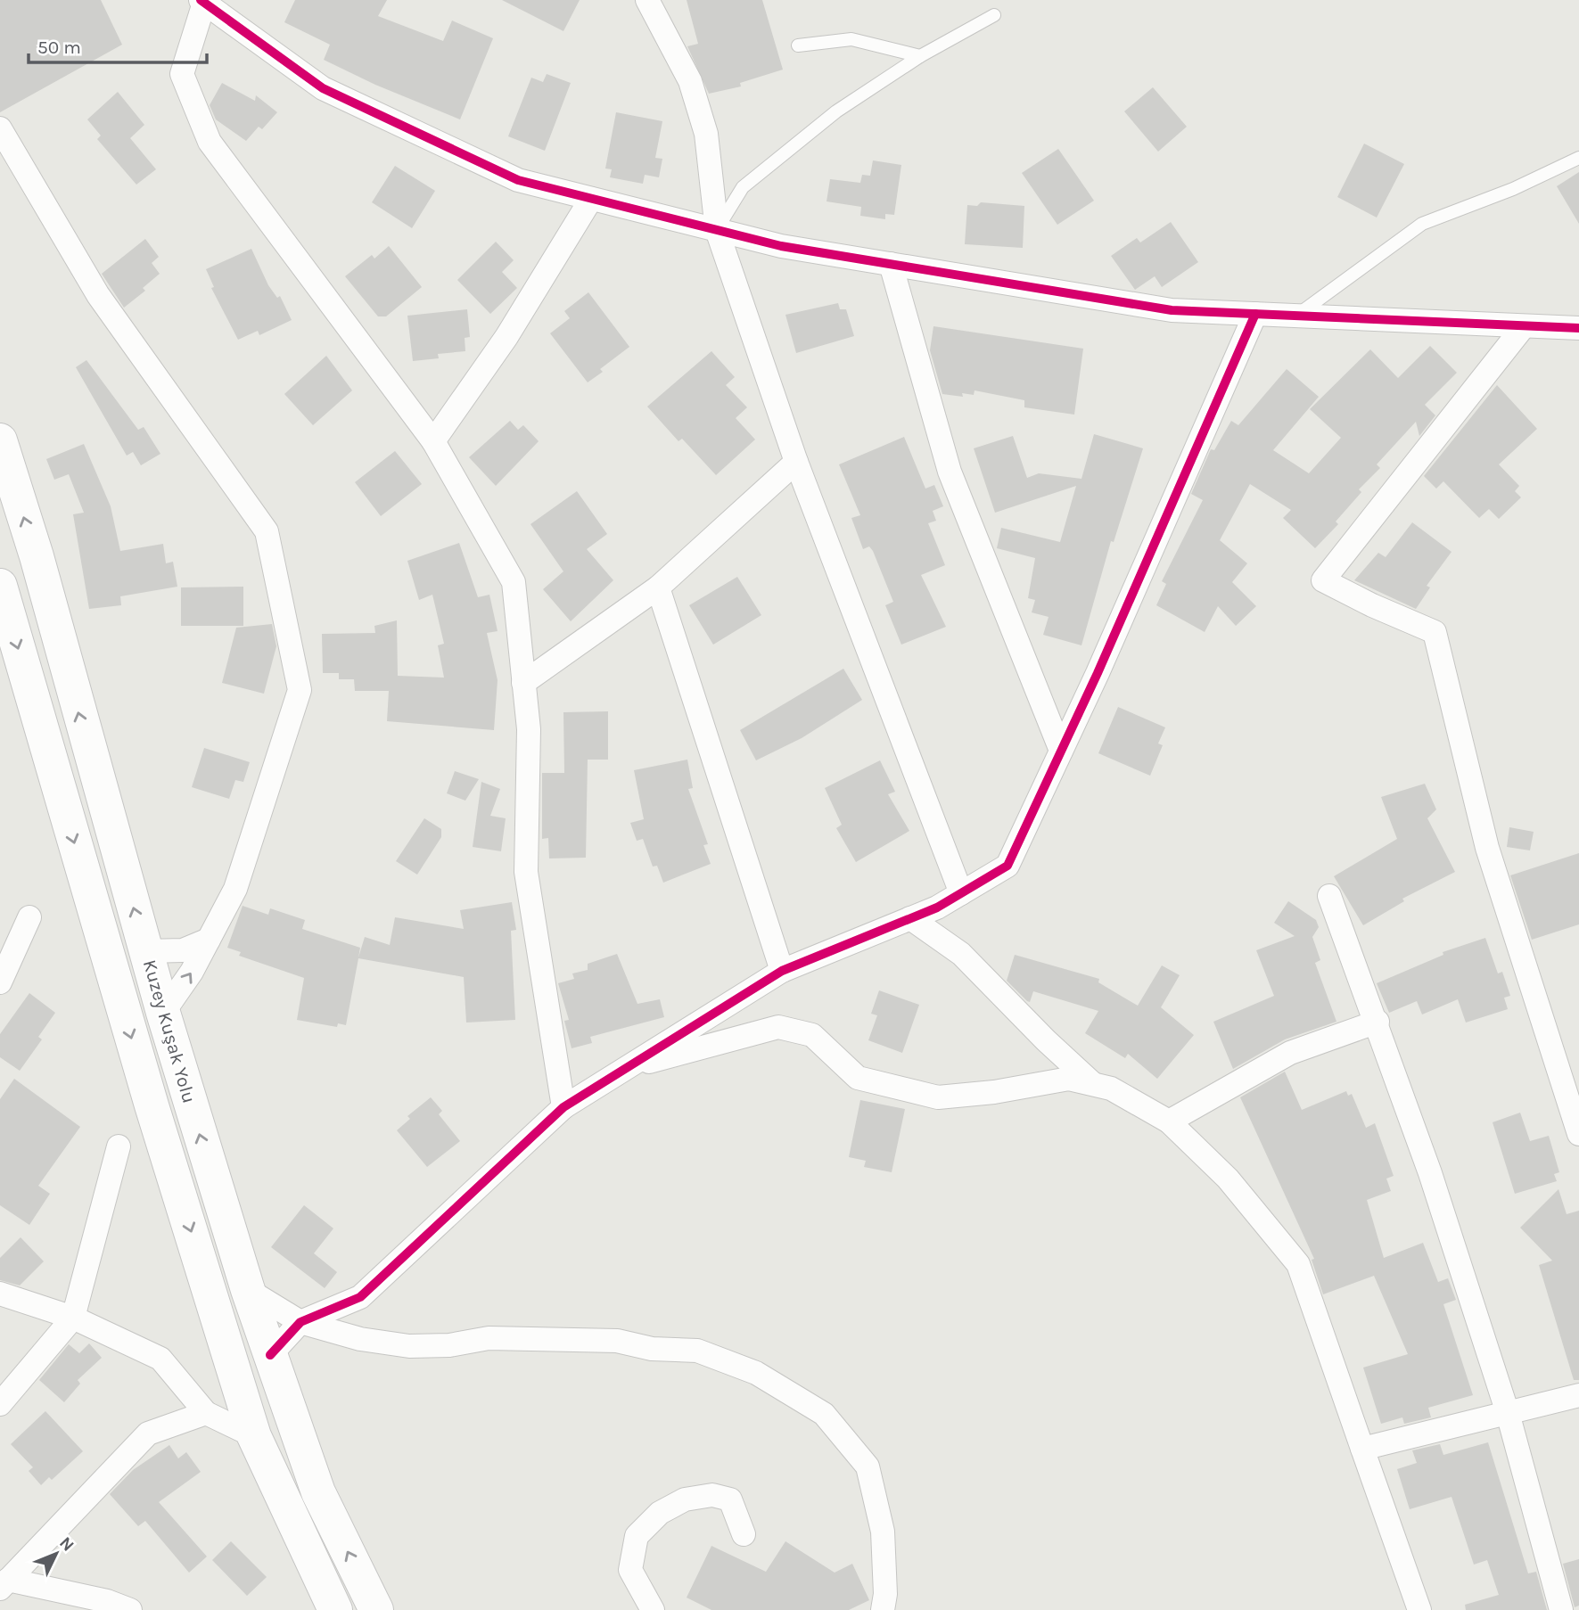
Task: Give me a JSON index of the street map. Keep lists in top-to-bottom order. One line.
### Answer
{"streets":{"main road":["Kuzey Kuşak Yolu"]},"scale_bar":"50 m","north":"top right"}
